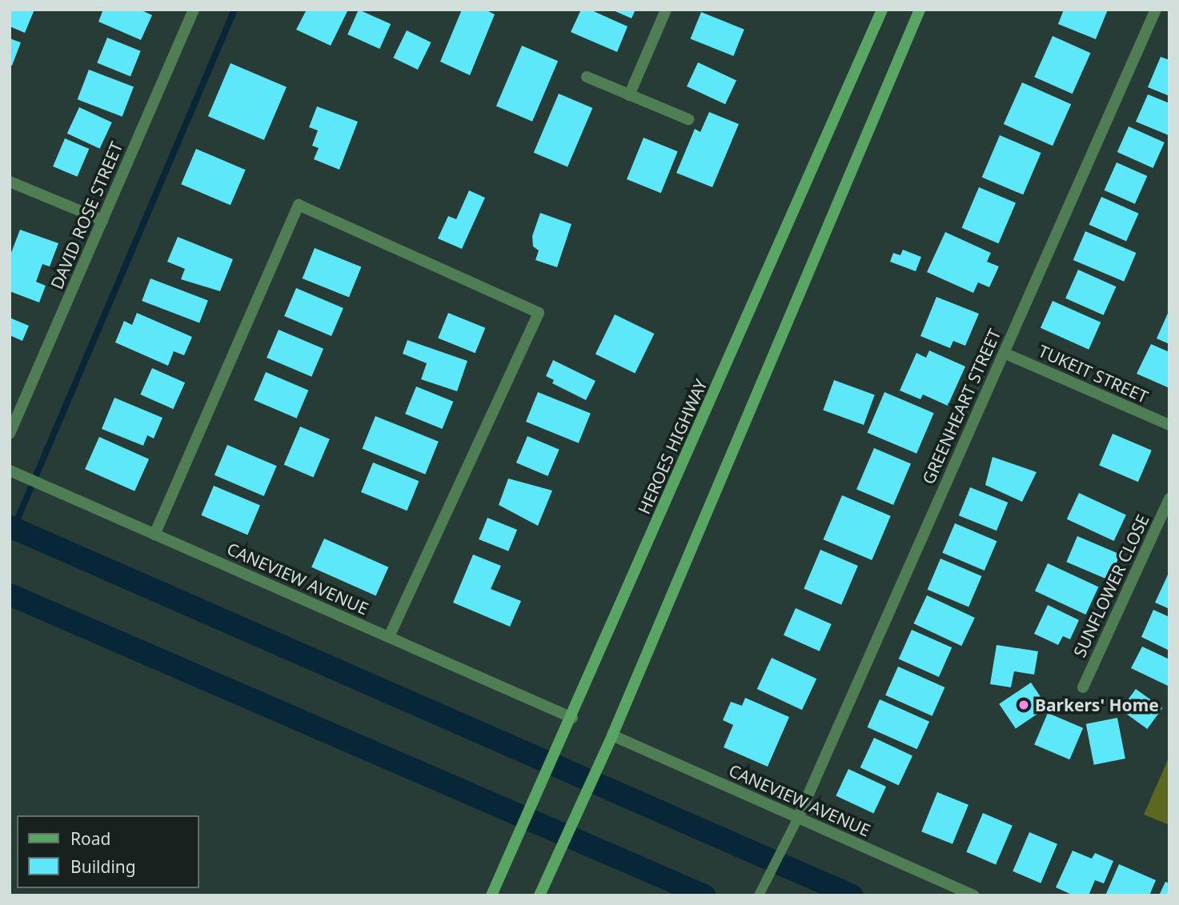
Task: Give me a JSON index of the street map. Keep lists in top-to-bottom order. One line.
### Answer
{"streets":{"main road":["HEROES HIGHWAY"],"street":["DAVID ROSE STREET","TUKEIT STREET","GREENHEART STREET","CANEVIEW AVENUE","SUNFLOWER CLOSE"]},"crossings":[["TUKEIT STREET","GREENHEART STREET"],["GREENHEART STREET","CANEVIEW AVENUE"],["HEROES HIGHWAY","CANEVIEW AVENUE"]],"places":["Barkers' Home"],"legend":["Road","Building"]}
